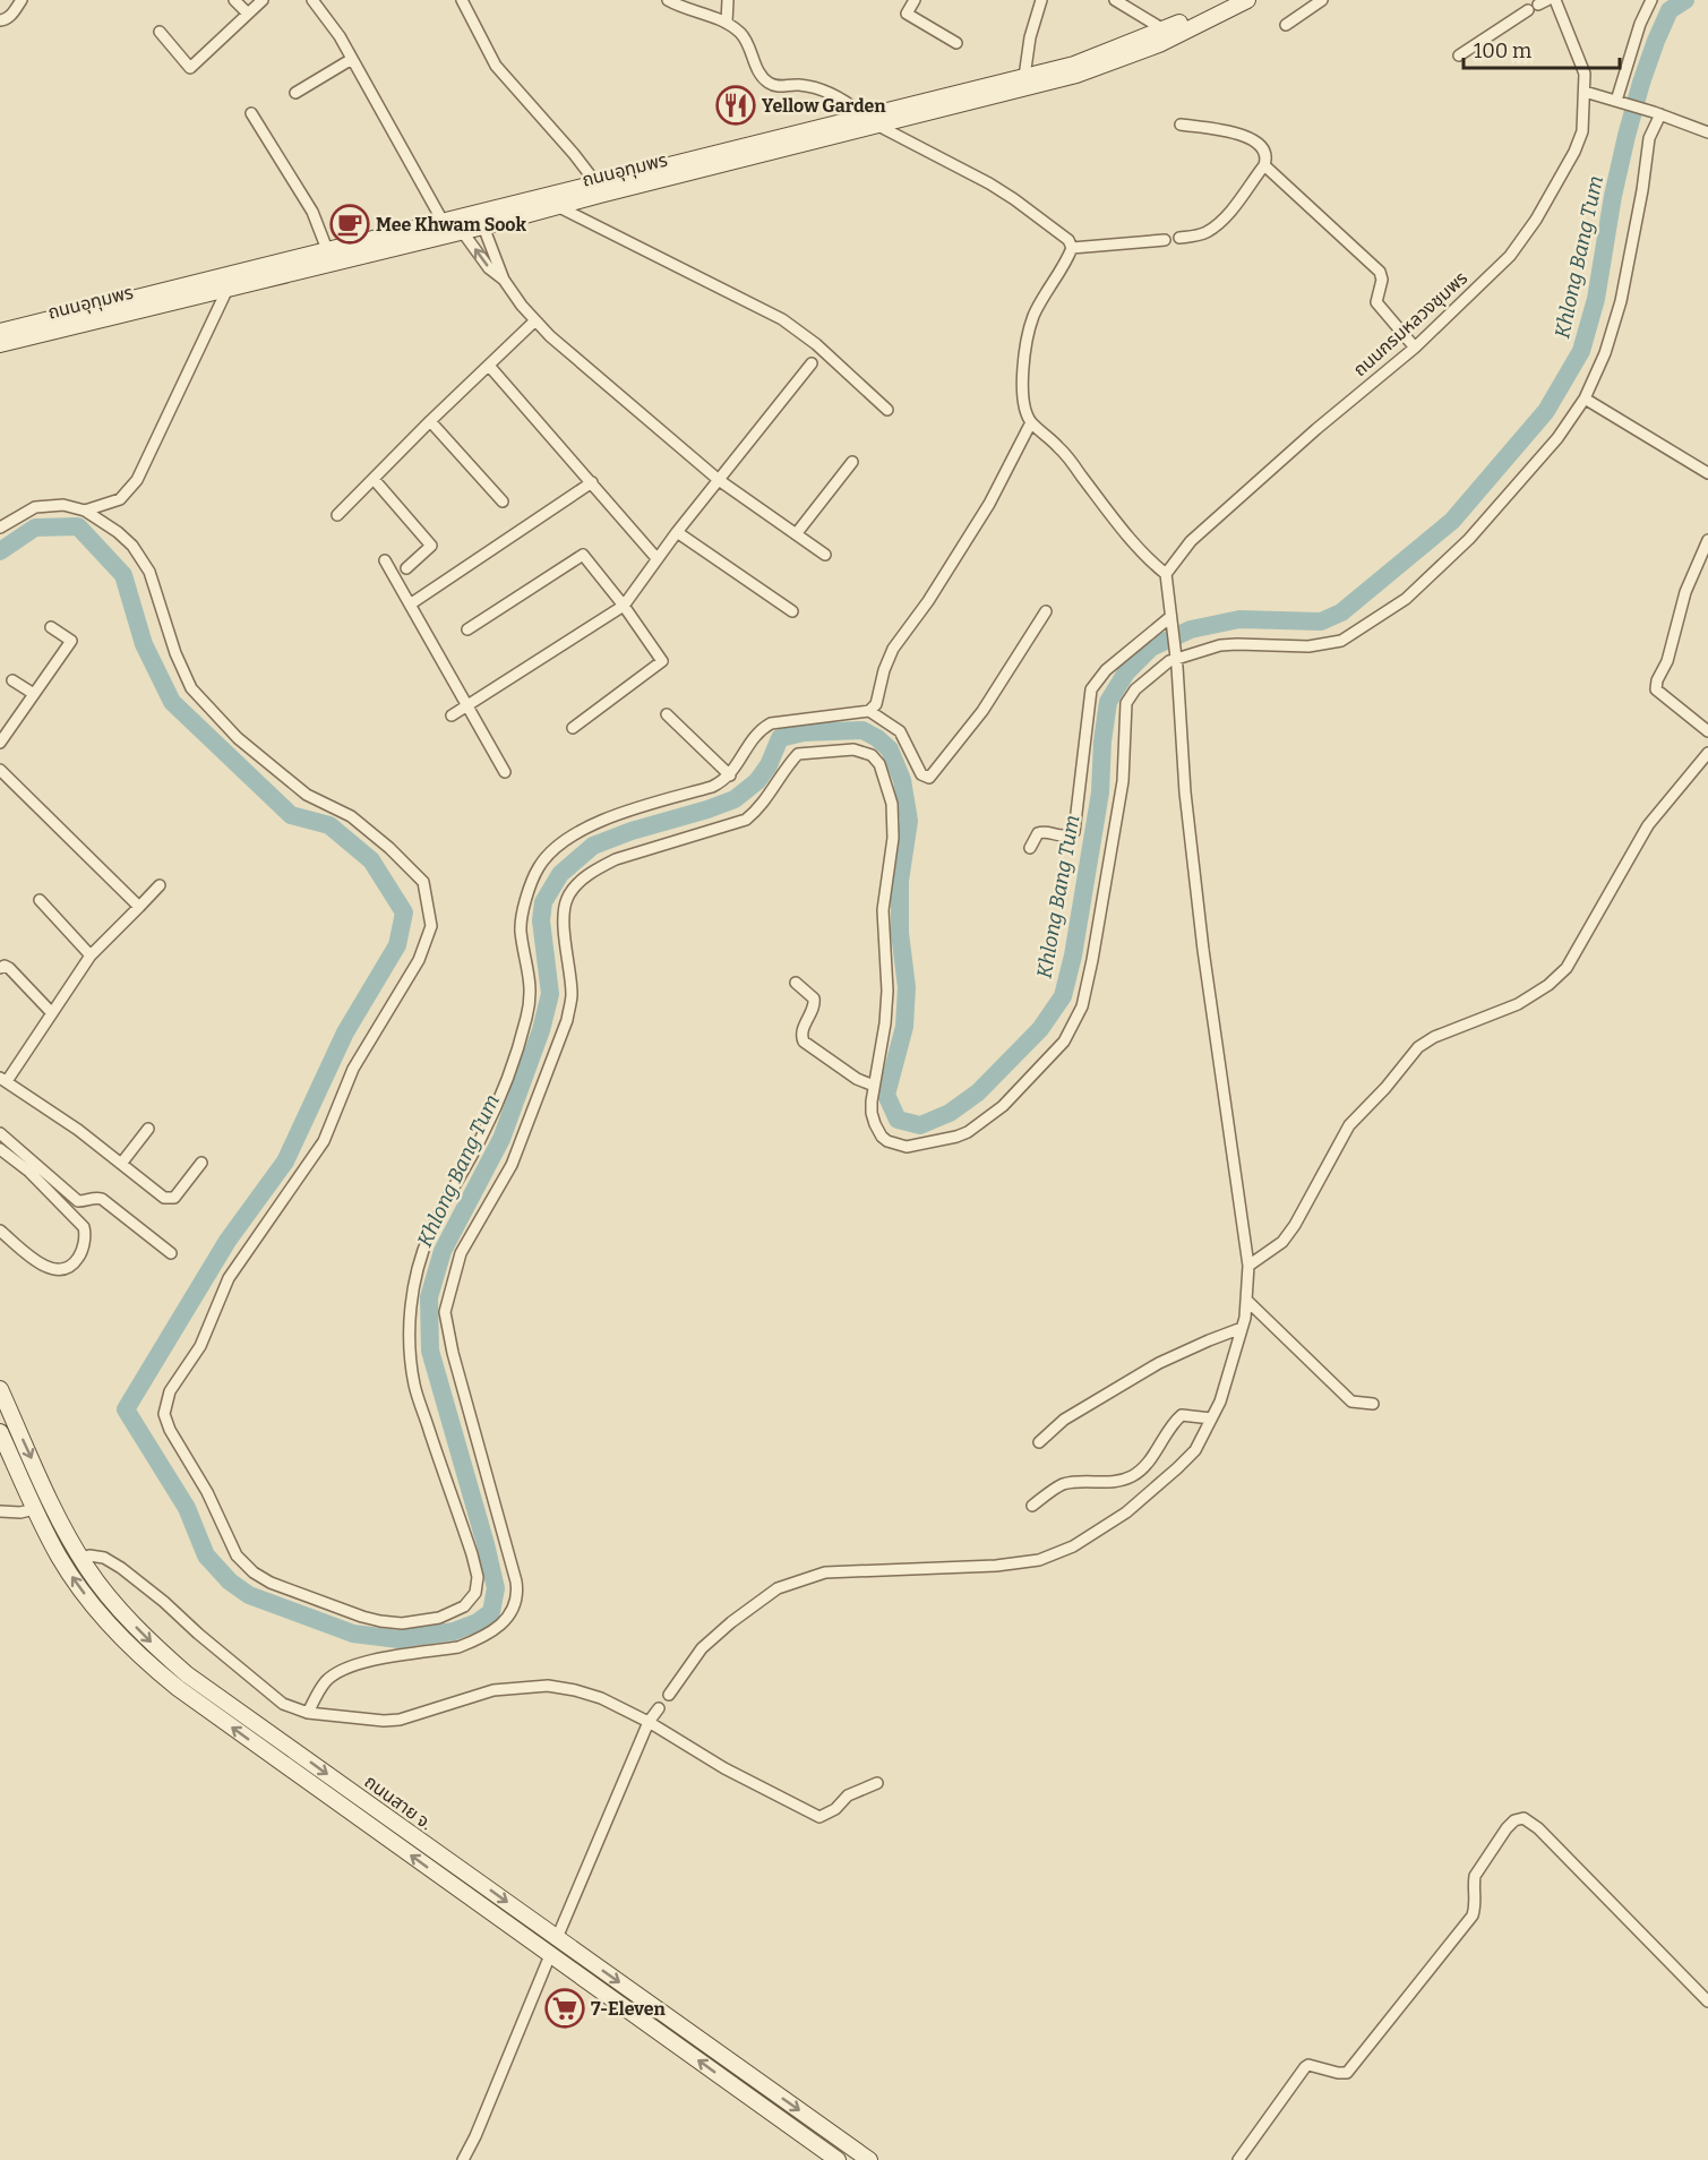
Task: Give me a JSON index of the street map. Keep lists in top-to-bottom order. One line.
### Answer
{"streets":{"street":["ถนนอุทุมพร","ถนนกรมหลวงชุมพร","ถนนสาย จ."]},"water":["Khlong Bang Tum"],"places":{"restaurant":["Yellow Garden"],"cafe":["Mee Khwam Sook"],"supermarket":["7-Eleven"]},"scale_bar":"100 m"}
